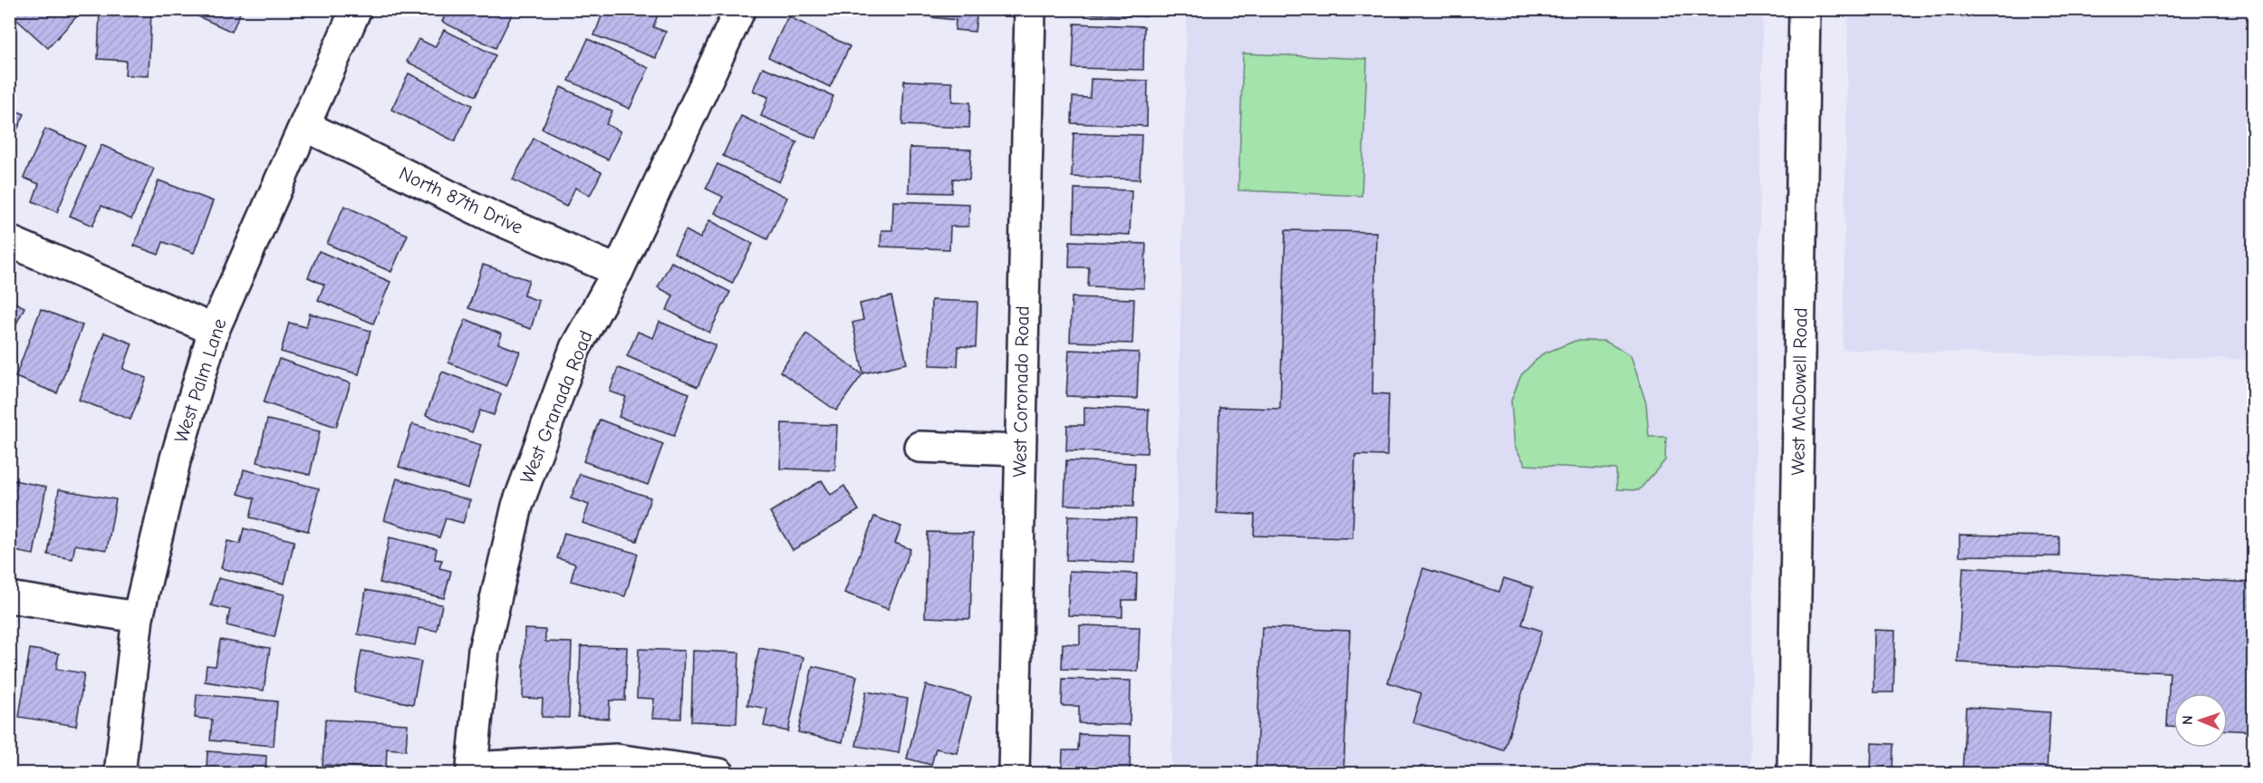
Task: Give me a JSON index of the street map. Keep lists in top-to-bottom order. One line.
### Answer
{"streets":{"street":["North 87th Drive","West Palm Lane","West Coronado Road","West McDowell Road","West Granada Road"]},"crossings":[["North 87th Drive","West Palm Lane"],["North 87th Drive","West Granada Road"]],"north":"left"}
